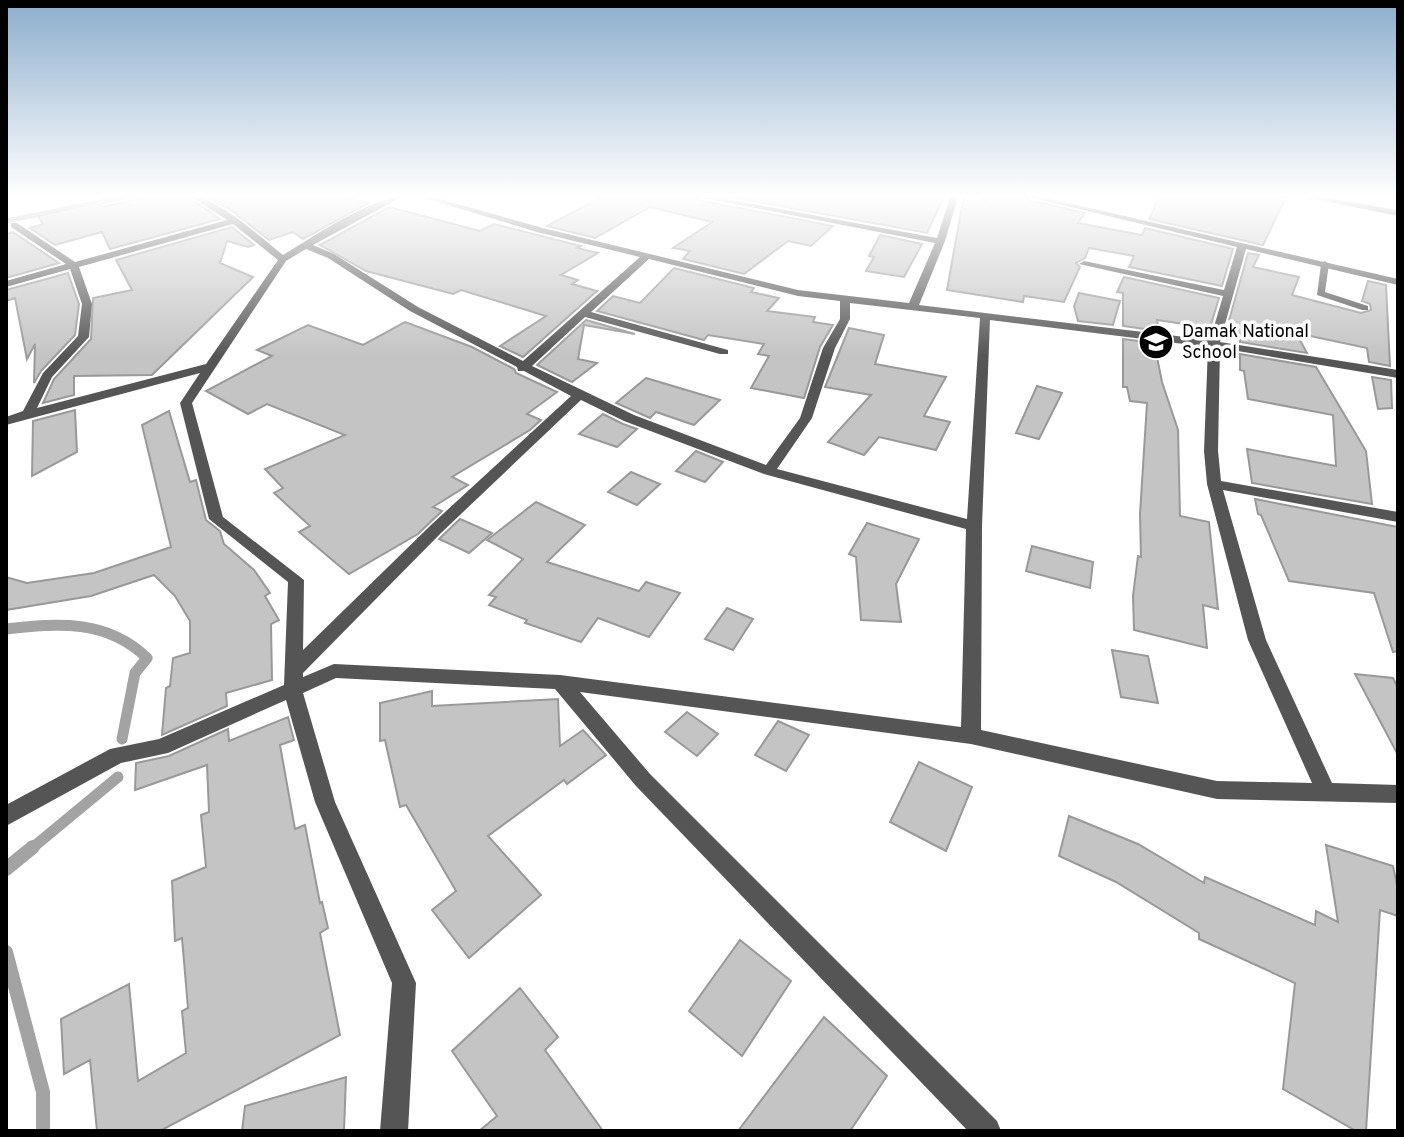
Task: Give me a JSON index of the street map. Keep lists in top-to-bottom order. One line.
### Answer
{"places":{"school or university":["Damak National School"]}}
